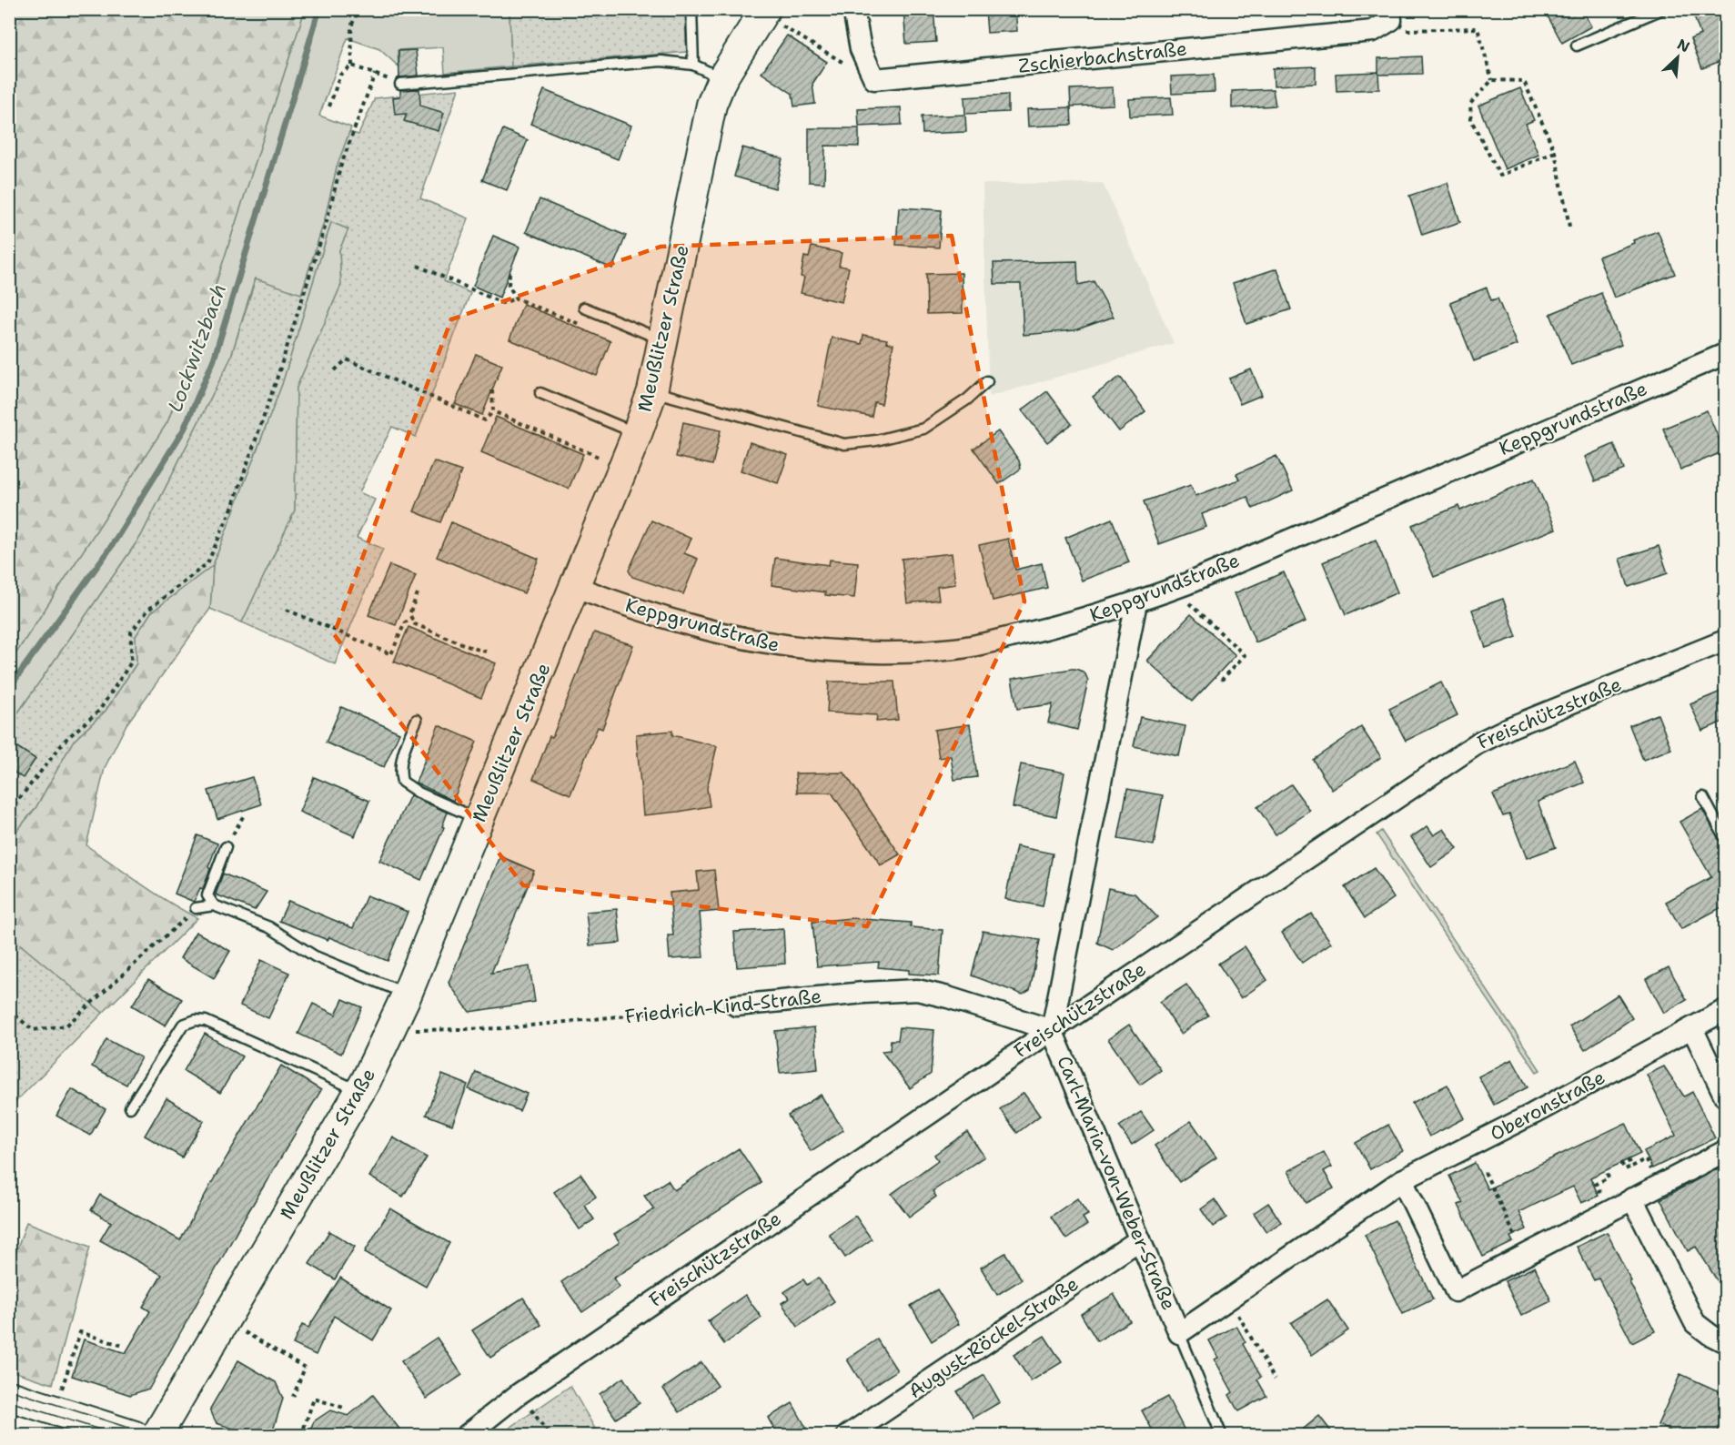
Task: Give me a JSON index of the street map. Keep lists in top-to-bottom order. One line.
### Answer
{"streets":{"street":["Zschierbachstraße","Meußlitzer Straße","Keppgrundstraße","Freischützstraße","Friedrich-Kind-Straße","Oberonstraße","Carl-Maria-von-Weber-Straße","August-Röckel-Straße"]},"crossings":[["Meußlitzer Straße","Keppgrundstraße"],["Meußlitzer Straße","Friedrich-Kind-Straße"],["Freischützstraße","Friedrich-Kind-Straße"],["Freischützstraße","Carl-Maria-von-Weber-Straße"],["Friedrich-Kind-Straße","Carl-Maria-von-Weber-Straße"],["Oberonstraße","Carl-Maria-von-Weber-Straße"],["Carl-Maria-von-Weber-Straße","August-Röckel-Straße"]],"water":["Lockwitzbach"],"north":"top right"}
